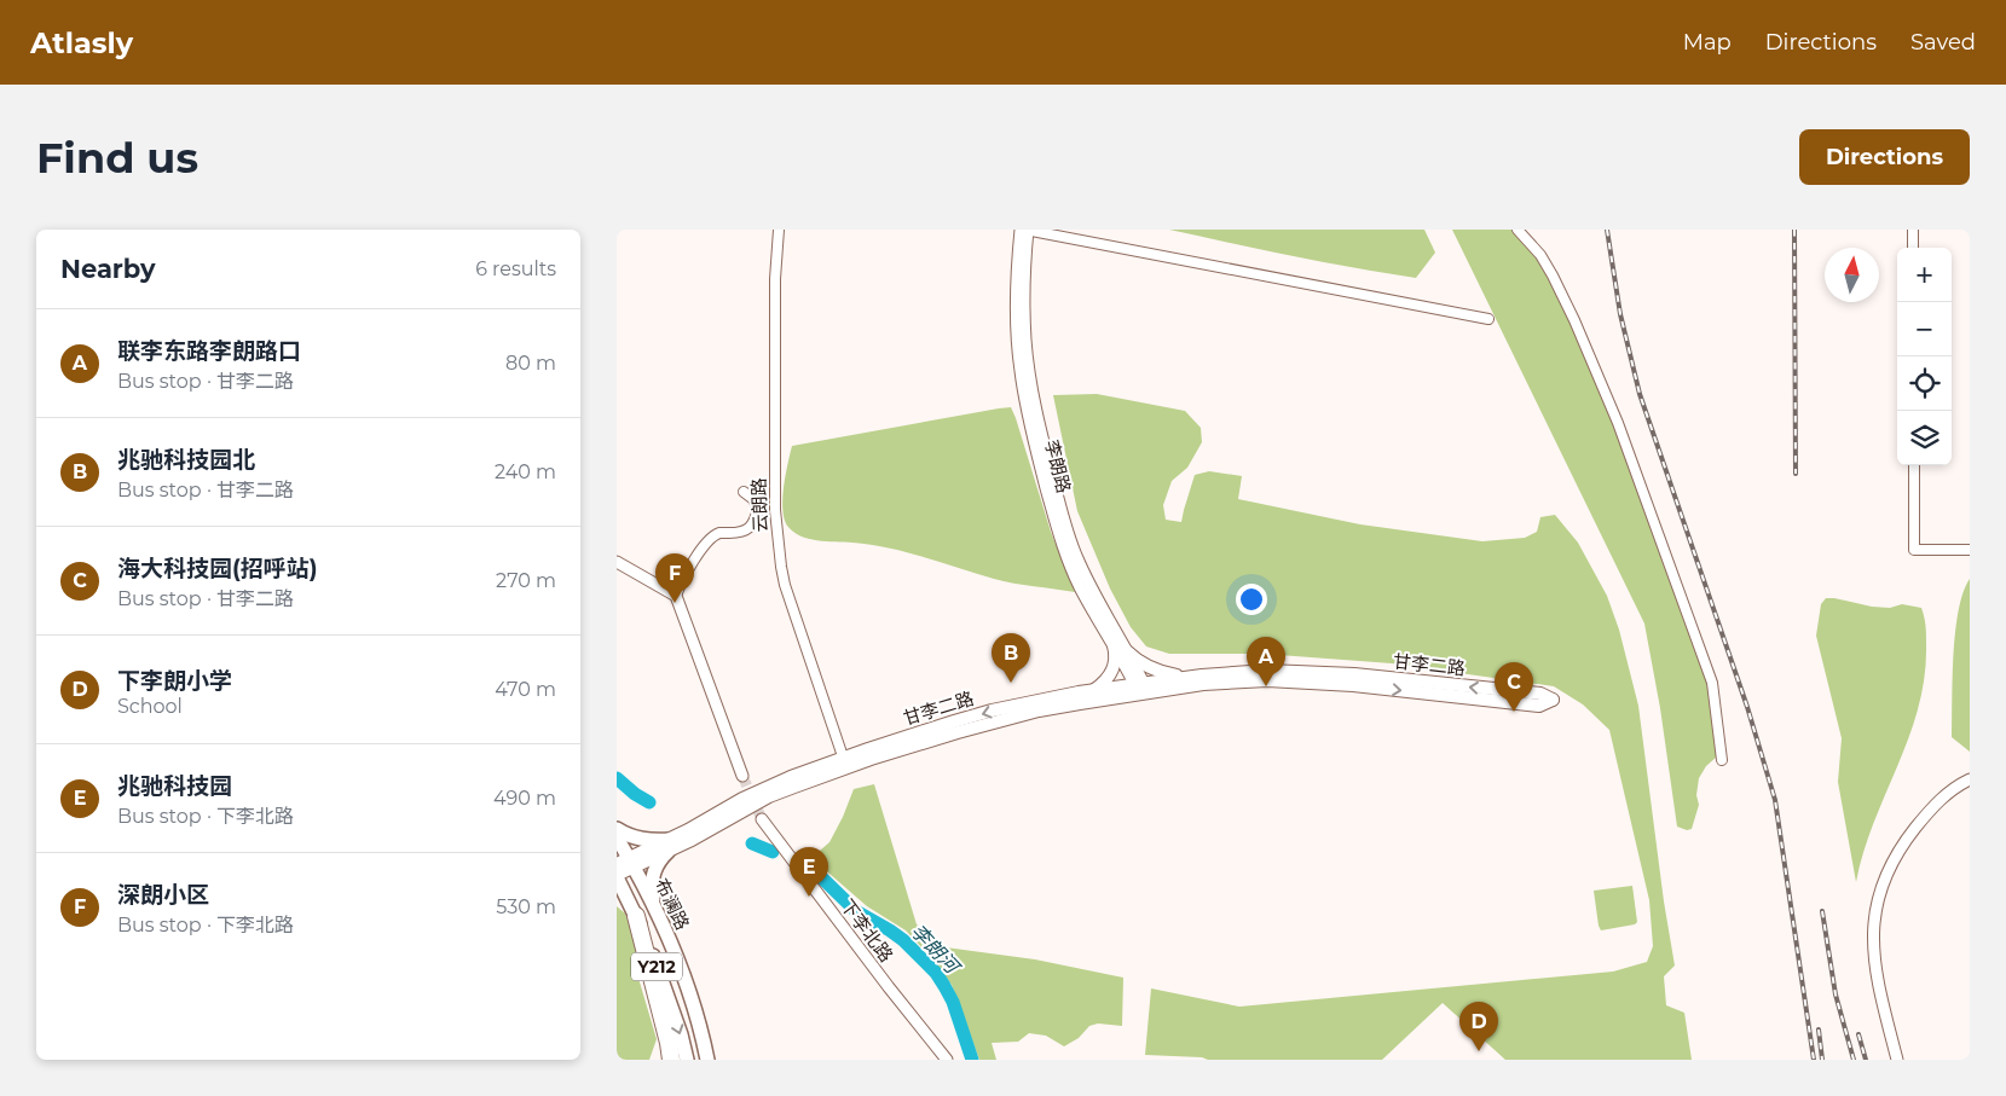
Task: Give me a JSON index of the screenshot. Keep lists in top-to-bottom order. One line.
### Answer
{"streets":{"main road":["甘李二路","布澜路","Y212"],"street":["李朗路","云朗路","下李北路"]},"crossings":[["李朗路","甘李二路"],["云朗路","甘李二路"],["甘李二路","布澜路"]],"water":["李朗河"],"north":"top","page":{"header":"Atlasly","nav":["Map","Directions","Saved"],"buttons":"Directions","title":"Find us","heading":["Nearby","6 results"],"map_buttons":["+","−"],"list":[{"mark":"A","name":"联李东路李朗路口","note":"Bus stop · 甘李二路","value":"80 m"},{"mark":"B","name":"兆驰科技园北","note":"Bus stop · 甘李二路","value":"240 m"},{"mark":"C","name":"海大科技园(招呼站)","note":"Bus stop · 甘李二路","value":"270 m"},{"mark":"D","name":"下李朗小学","note":"School","value":"470 m"},{"mark":"E","name":"兆驰科技园","note":"Bus stop · 下李北路","value":"490 m"},{"mark":"F","name":"深朗小区","note":"Bus stop · 下李北路","value":"530 m"}],"pins":["F","B","A","C","E","D"]}}
